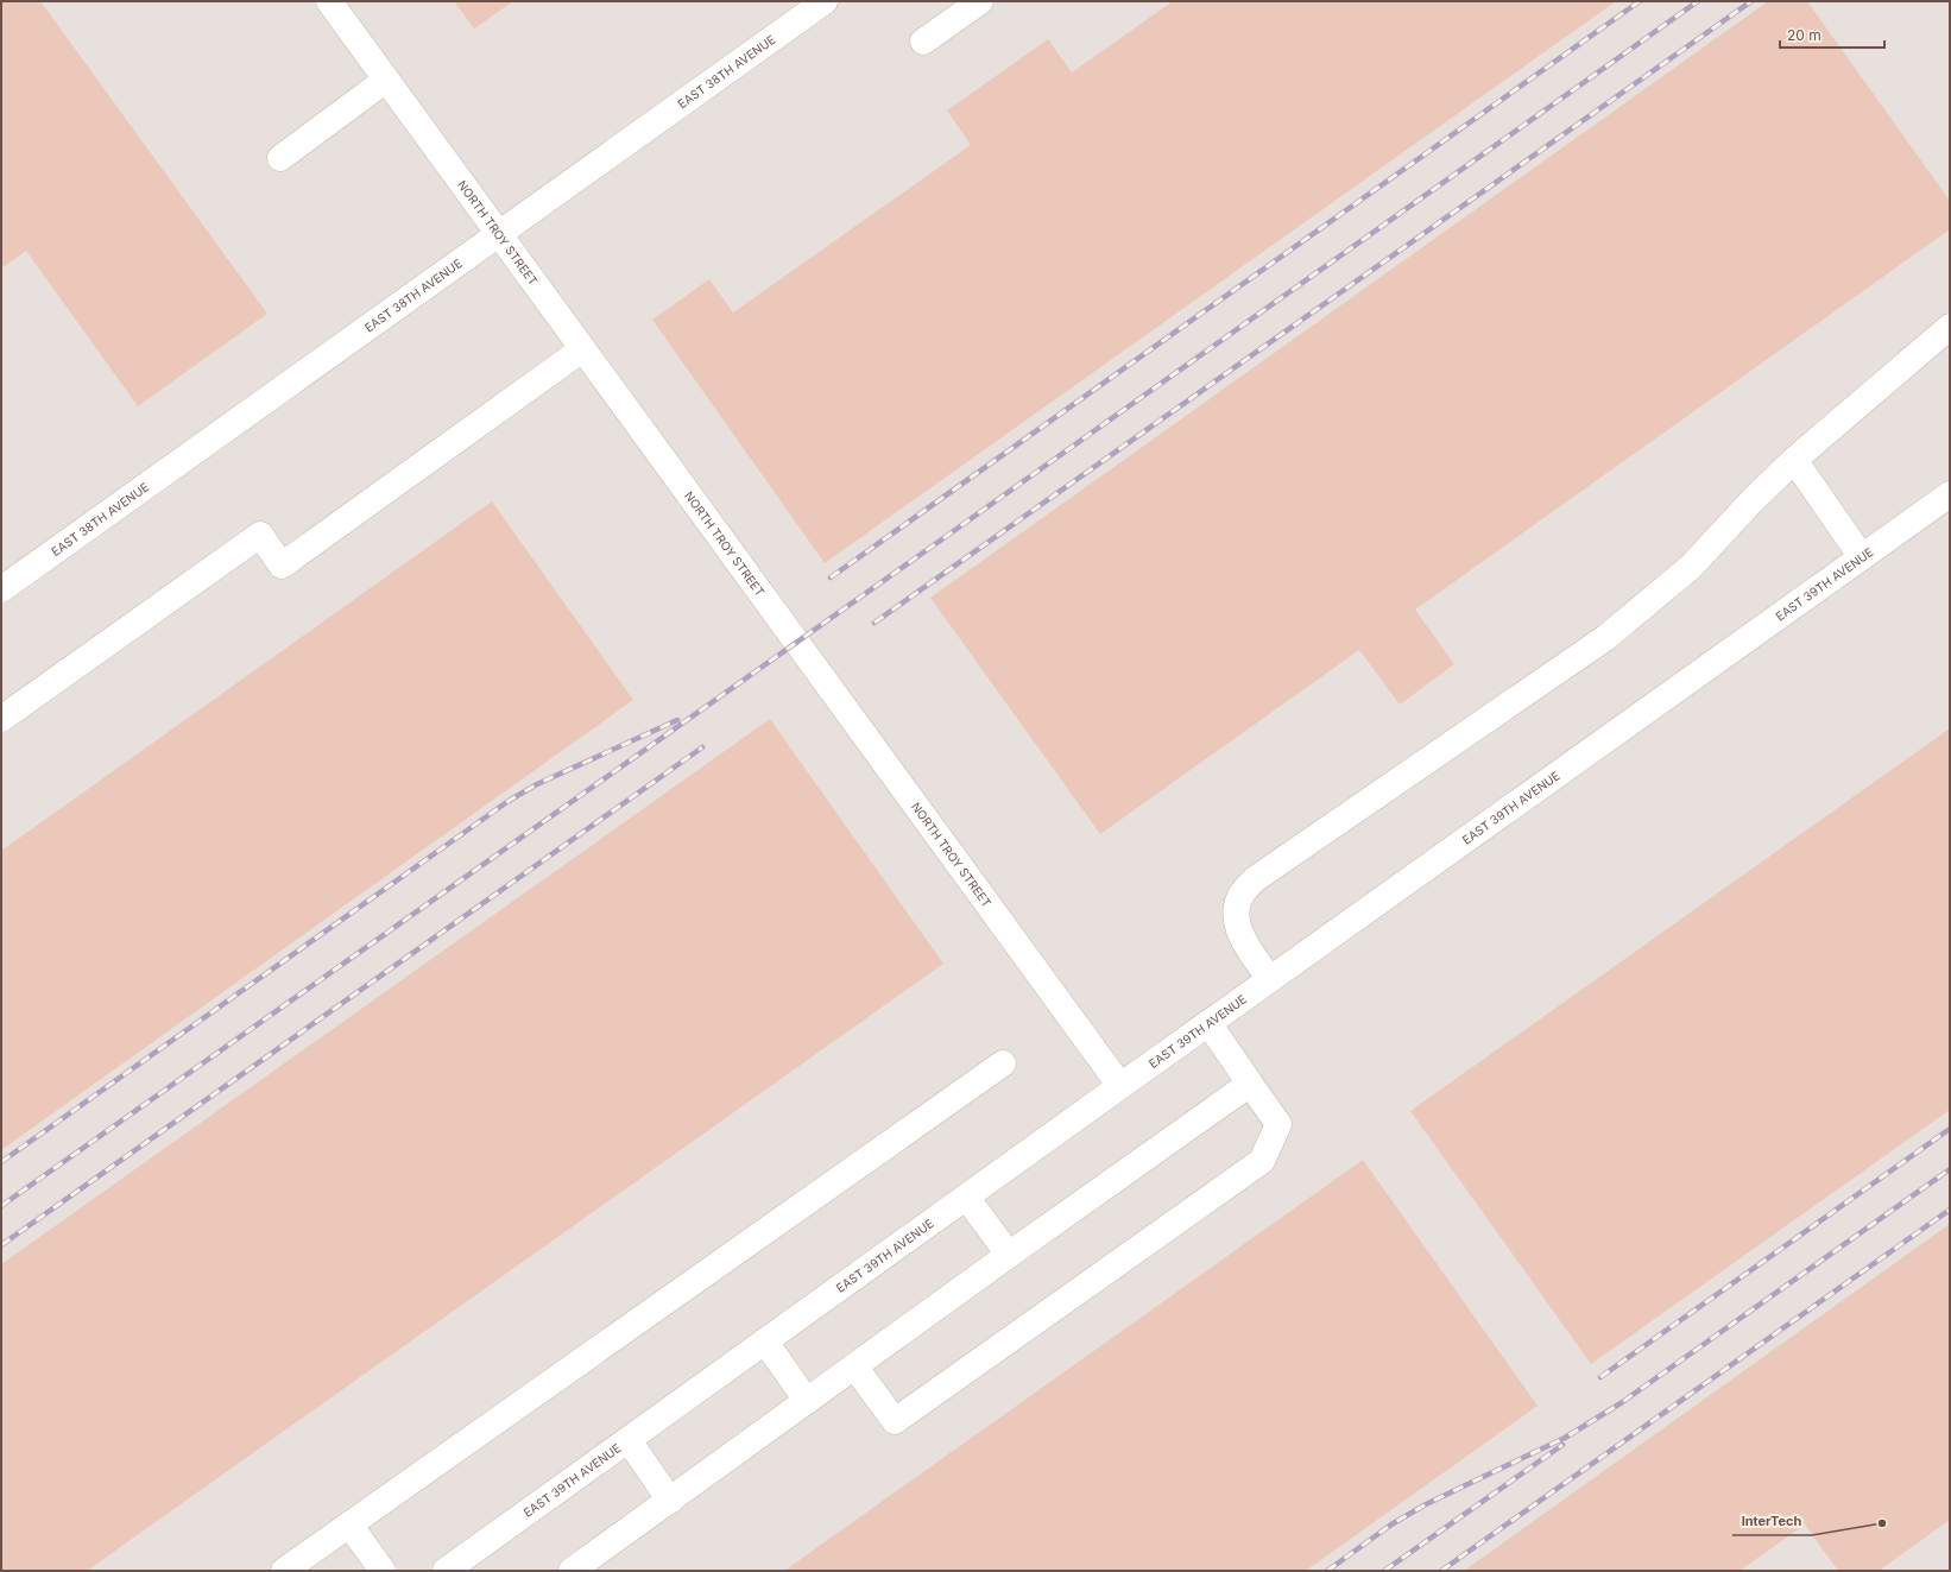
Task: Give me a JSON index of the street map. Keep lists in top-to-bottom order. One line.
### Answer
{"streets":{"street":["EAST 38TH AVENUE","NORTH TROY STREET","EAST 39TH AVENUE"]},"crossings":[["EAST 38TH AVENUE","NORTH TROY STREET"],["NORTH TROY STREET","EAST 39TH AVENUE"]],"places":["InterTech"],"scale_bar":"20 m"}
